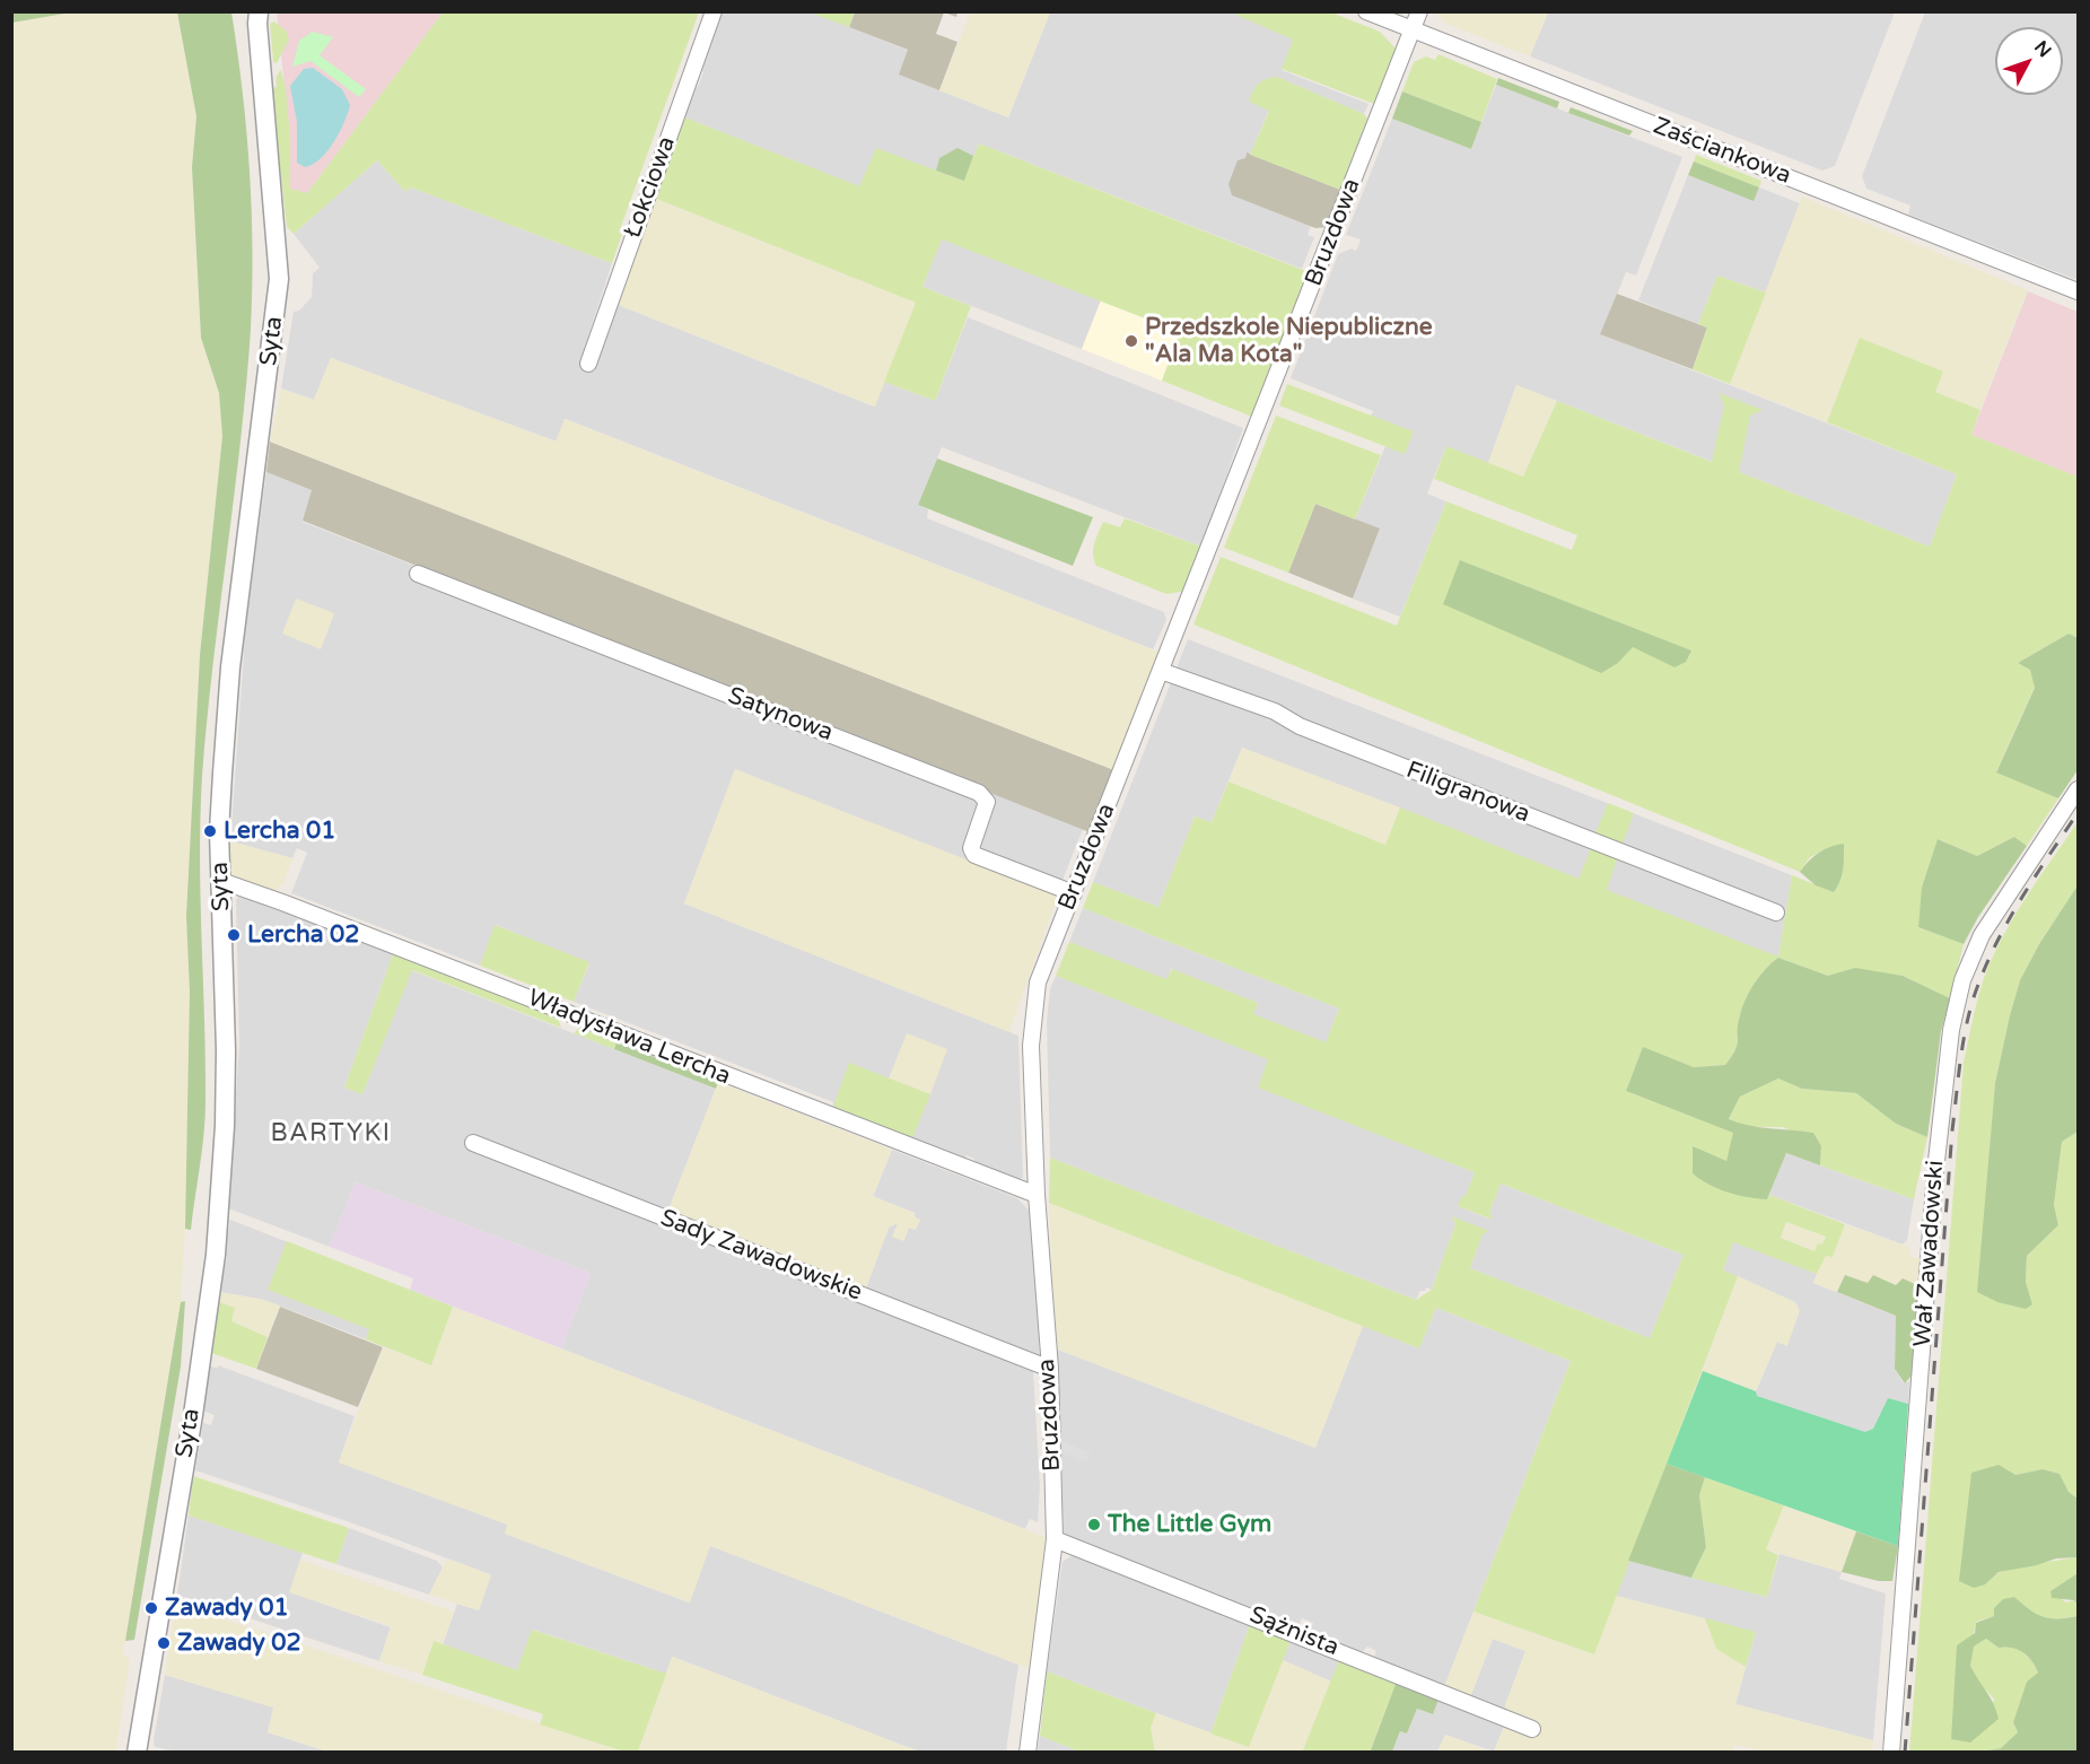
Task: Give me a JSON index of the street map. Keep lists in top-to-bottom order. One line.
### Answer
{"streets":{"street":["Zaściankowa","Łokciowa","Bruzdowa","Syta","Satynowa","Filigranowa","Władysława Lercha","Wał Zawadowski","Sady Zawadowskie","Sążnista"]},"crossings":[["Zaściankowa","Bruzdowa"],["Bruzdowa","Satynowa"],["Bruzdowa","Filigranowa"],["Bruzdowa","Władysława Lercha"],["Bruzdowa","Sady Zawadowskie"],["Bruzdowa","Sążnista"],["Syta","Władysława Lercha"]],"districts":["BARTYKI"],"places":["Przedszkole Niepubliczne \"Ala Ma Kota\"","Lercha 01","Lercha 02","The Little Gym","Zawady 01","Zawady 02"],"north":"top right"}
